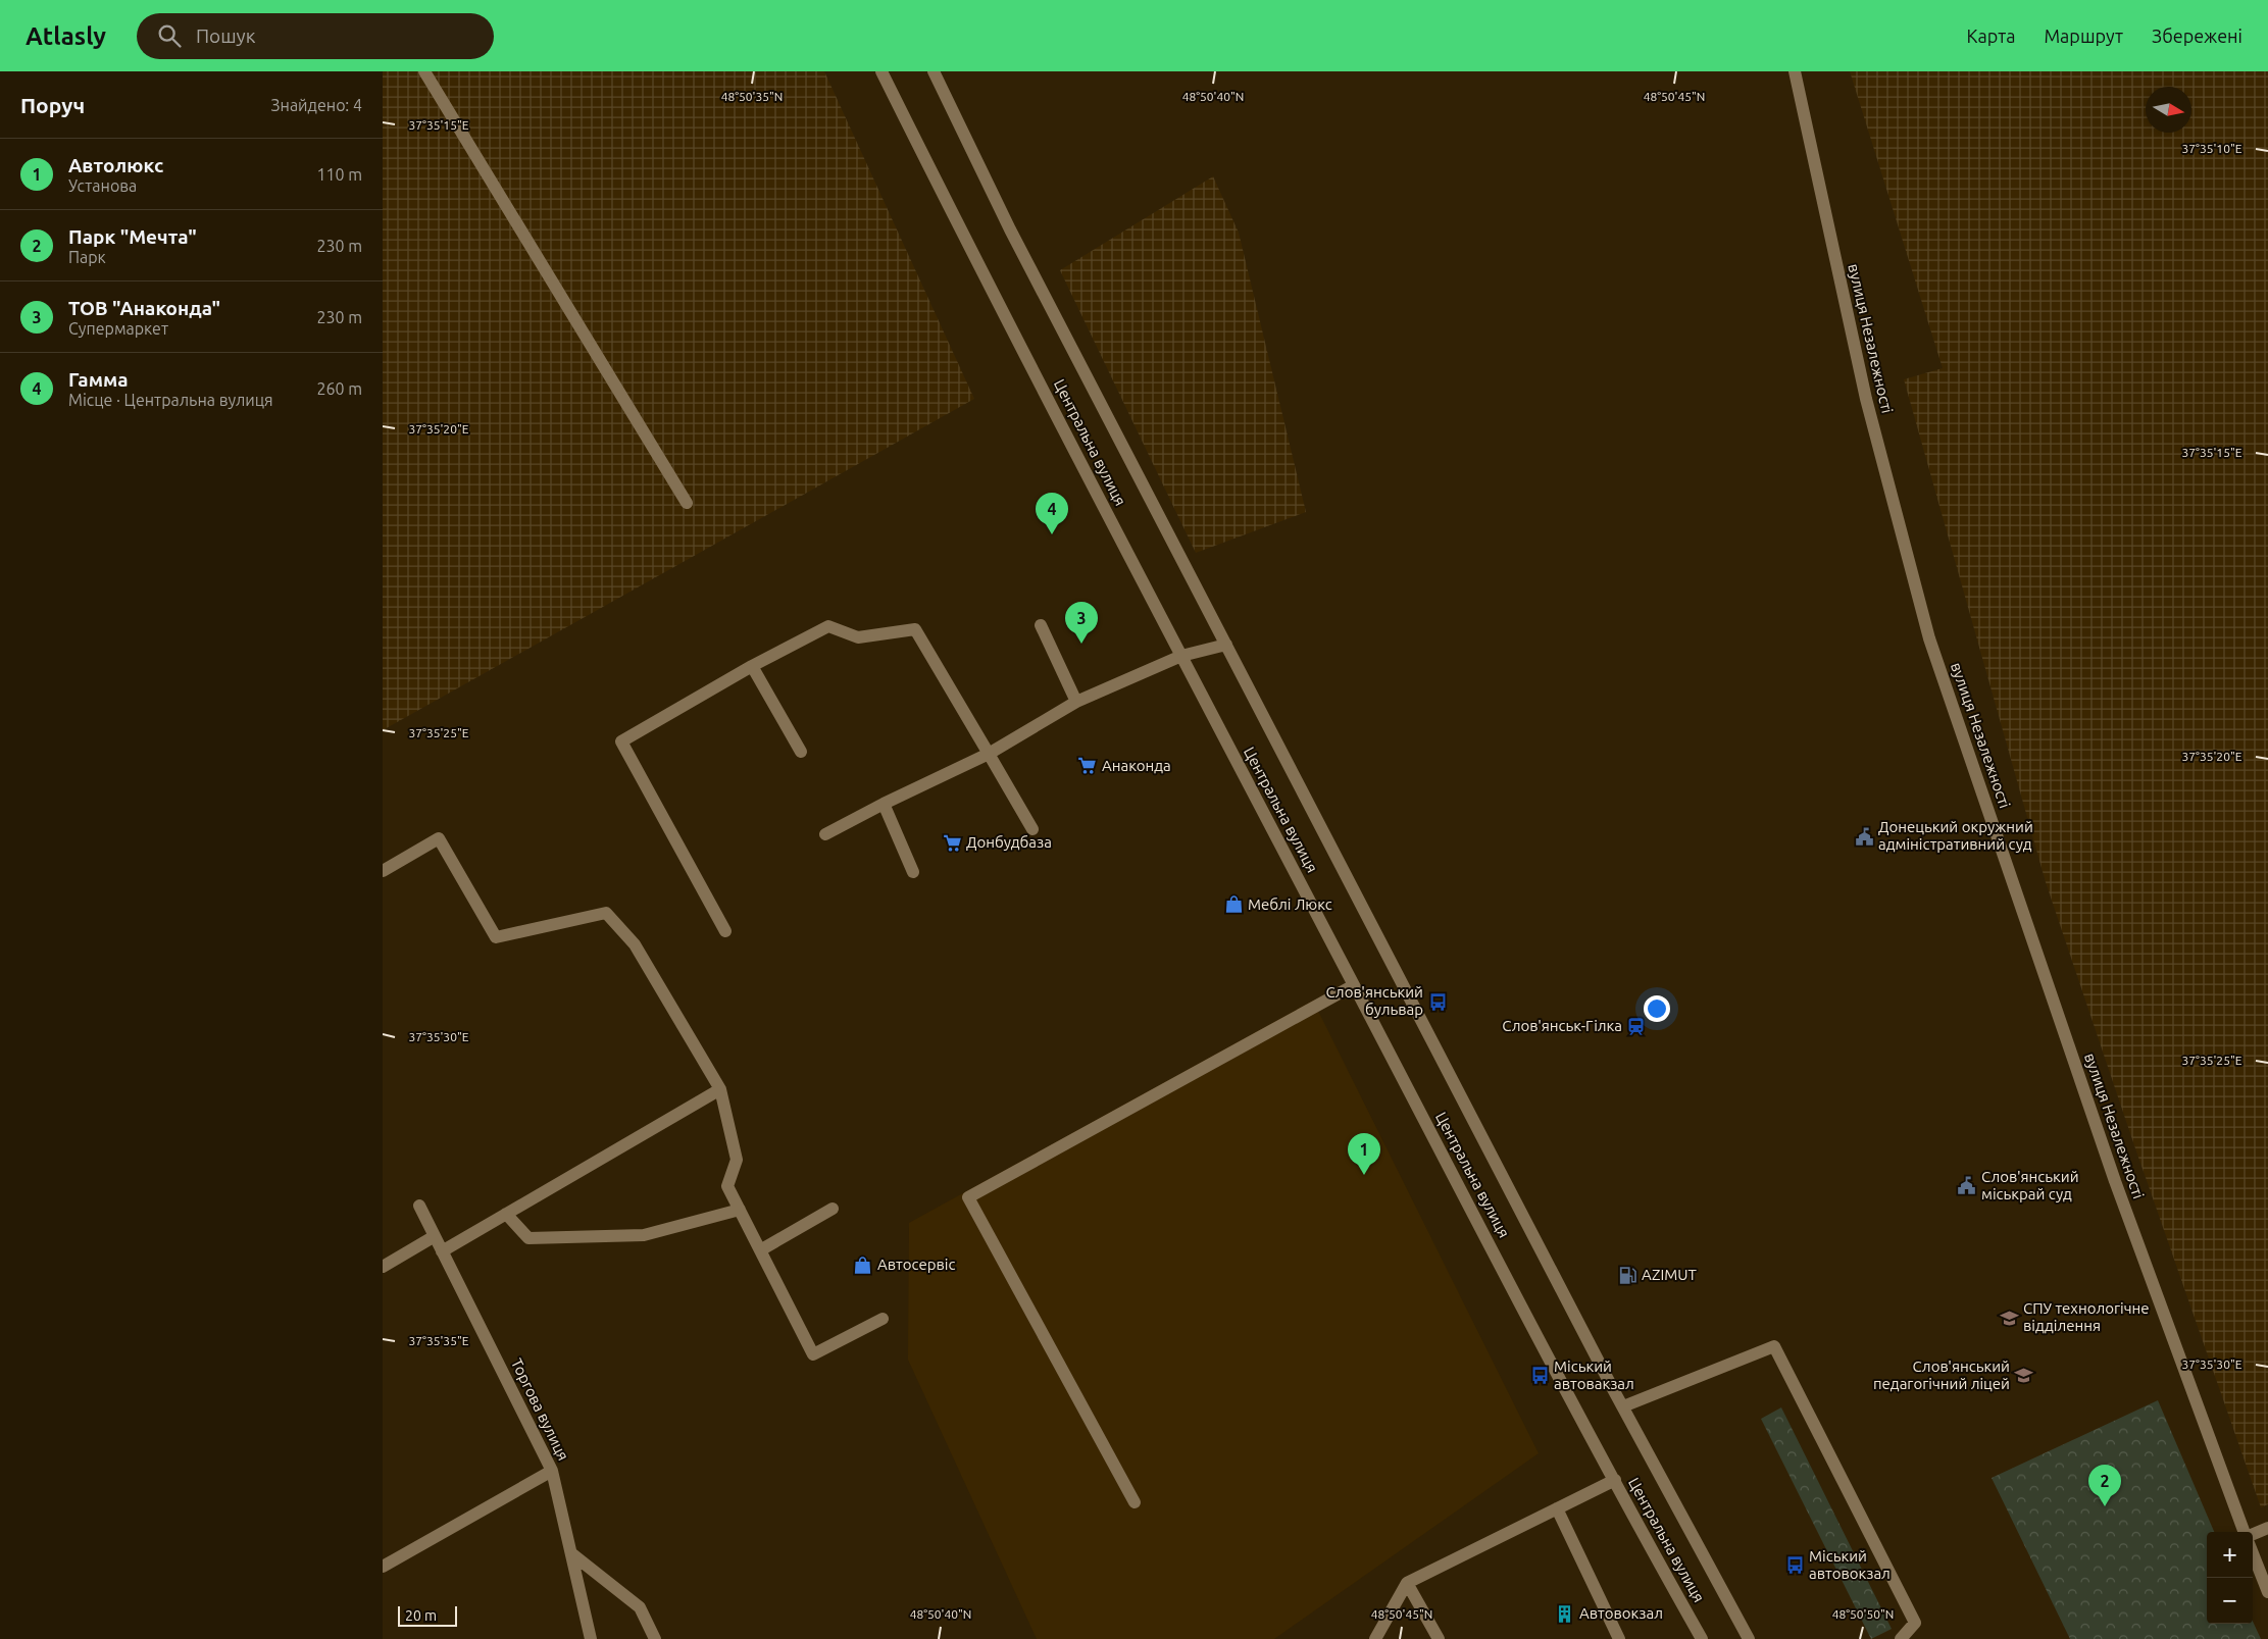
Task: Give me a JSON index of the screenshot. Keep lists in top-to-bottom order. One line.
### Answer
{"streets":{"street":["вулиця Незалежності","Центральна вулиця","Торгова вулиця"]},"places":{"supermarket":["Анаконда","Донбудбаза"],"public building":["Донецький окружний адміністративний суд","Слов'янський міськрай суд"],"shop":["Меблі Люкс","Автосервіс"],"bus stop":["Слов'янський бульвар","Міський автовакзал","Міський автовокзал"],"station":["Слов'янськ-Гілка"],"fuel station":["AZIMUT"],"school or university":["СПУ технологічне відділення","Слов'янський педагогічний ліцей"],"building":["Автовокзал"]},"scale_bar":"20 m","north":"right","page":{"header":"Atlasly","search":"Пошук","nav":["Карта","Маршрут","Збережені"],"heading":["Поруч","Знайдено: 4"],"list":[{"mark":"1","name":"Автолюкс","note":"Установа","value":"110 m"},{"mark":"2","name":"Парк \"Мечта\"","note":"Парк","value":"230 m"},{"mark":"3","name":"ТОВ \"Анаконда\"","note":"Супермаркет","value":"230 m"},{"mark":"4","name":"Гамма","note":"Місце · Центральна вулиця","value":"260 m"}],"pins":["4","3","1","2"],"map_buttons":["+","−"],"scale":"20 m"},"coordinates":["48°50'35\"N","48°50'40\"N","48°50'45\"N","37°35'15\"E","37°35'10\"E","37°35'20\"E","37°35'25\"E","37°35'30\"E","37°35'35\"E","48°50'50\"N"]}
